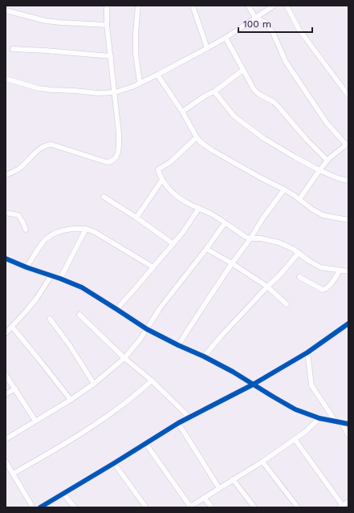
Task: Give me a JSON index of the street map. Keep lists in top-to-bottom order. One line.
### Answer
{"scale_bar":"100 m"}
